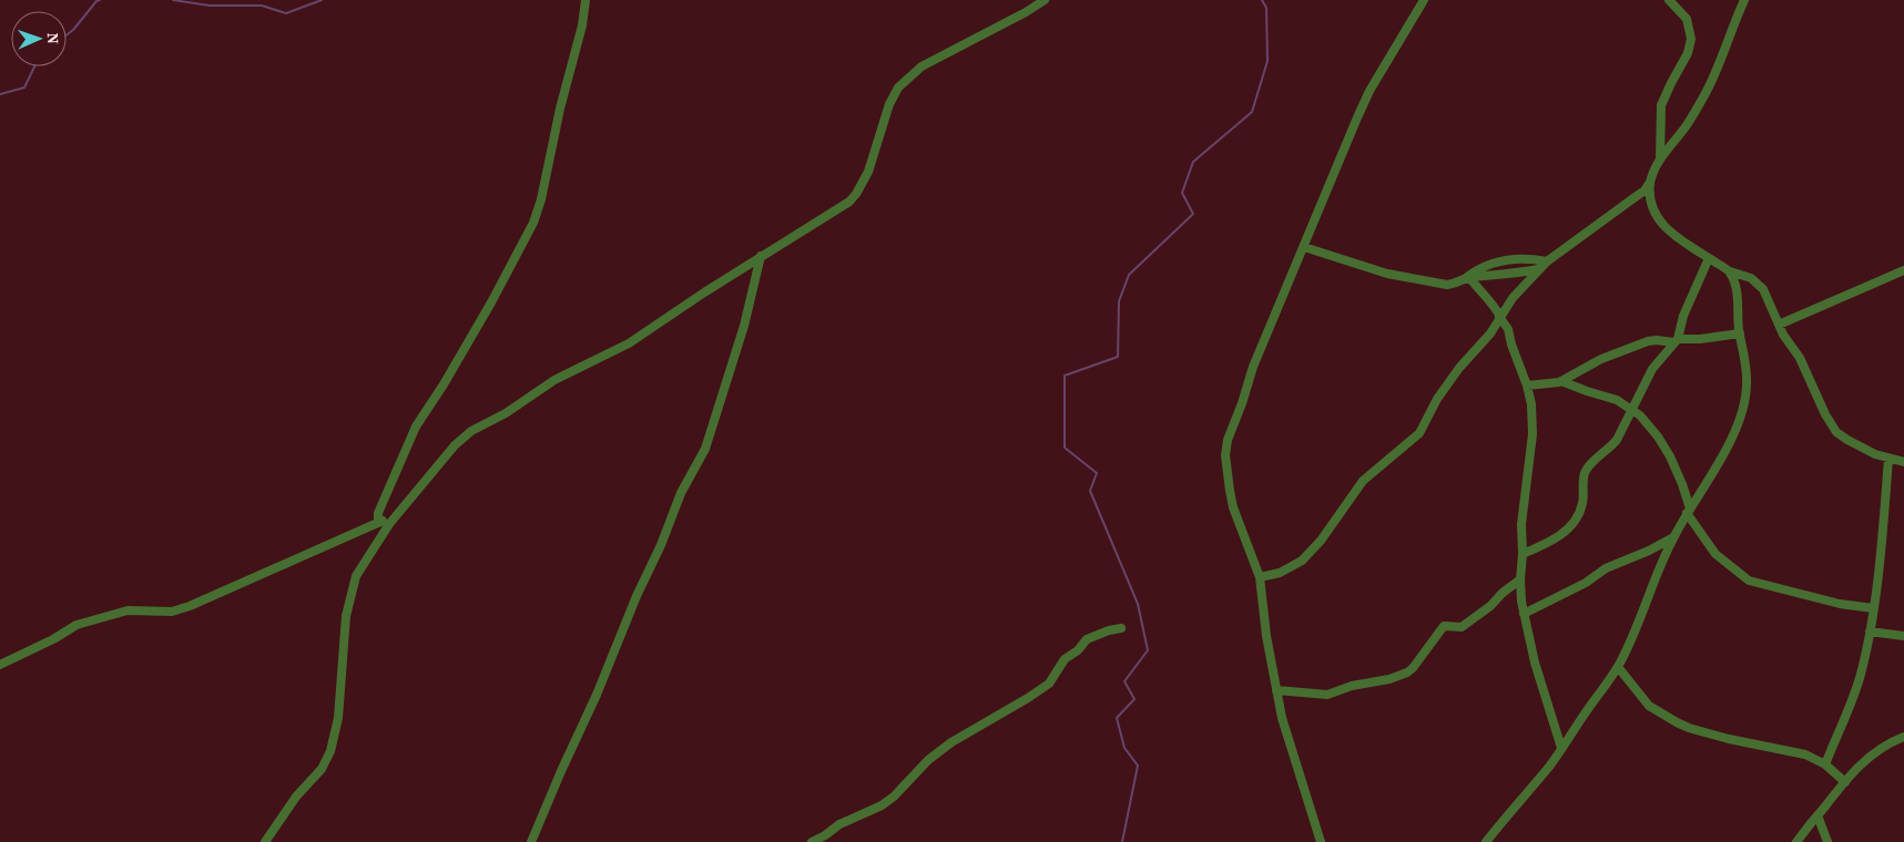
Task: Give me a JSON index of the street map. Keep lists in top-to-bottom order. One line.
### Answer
{"north":"right"}
